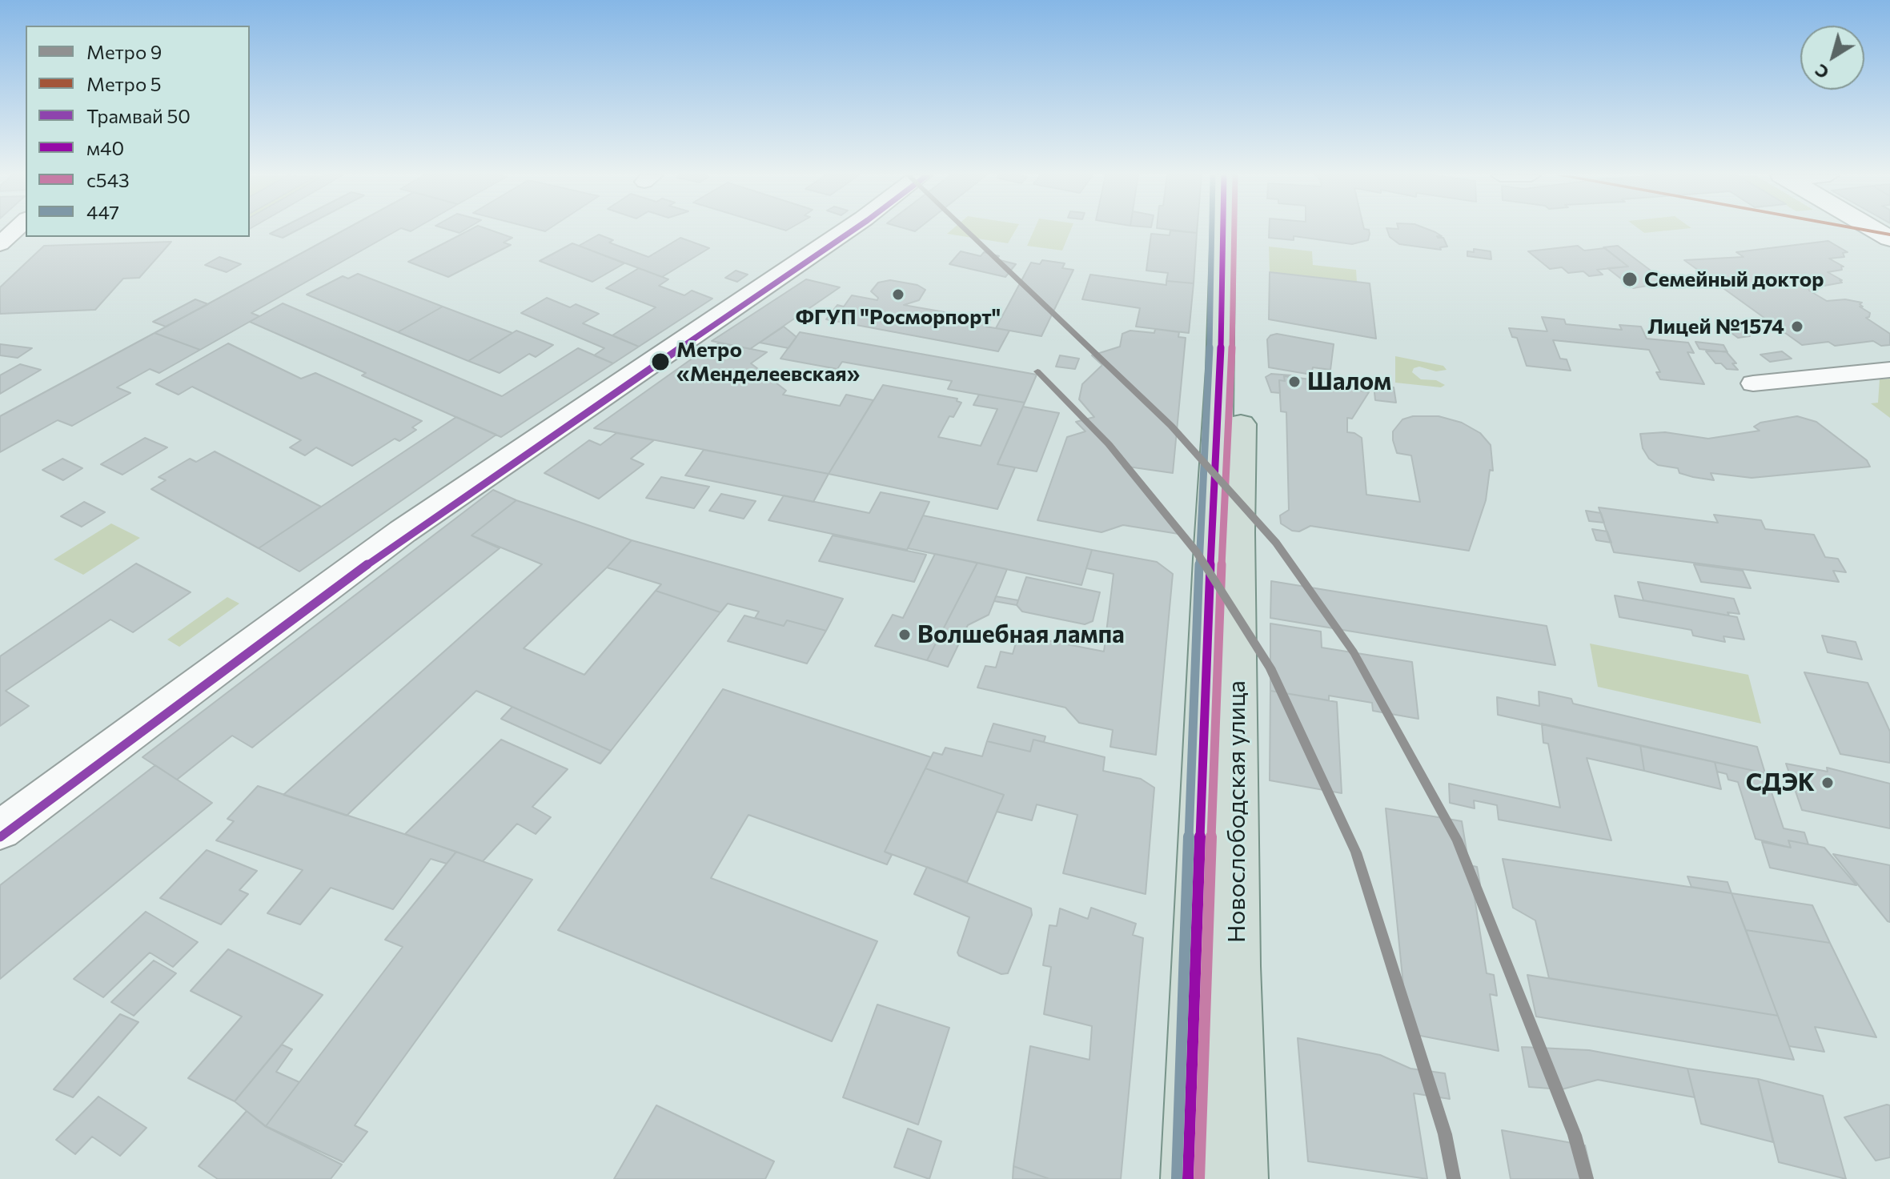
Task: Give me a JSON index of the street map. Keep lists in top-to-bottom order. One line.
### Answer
{"streets":{"main road":["Новослободская улица"]},"places":["Семейный доктор","ФГУП \"Росморпорт\"","Лицей №1574","Метро «Менделеевская»","Шалом","Волшебная лампа","СДЭК"],"lines":["metro line 9","metro line 5","tram line 50","transit line м40","transit line с543","transit line 447"],"legend":["Метро 9","Метро 5","Трамвай 50","м40","с543","447"],"north":"bottom left"}
